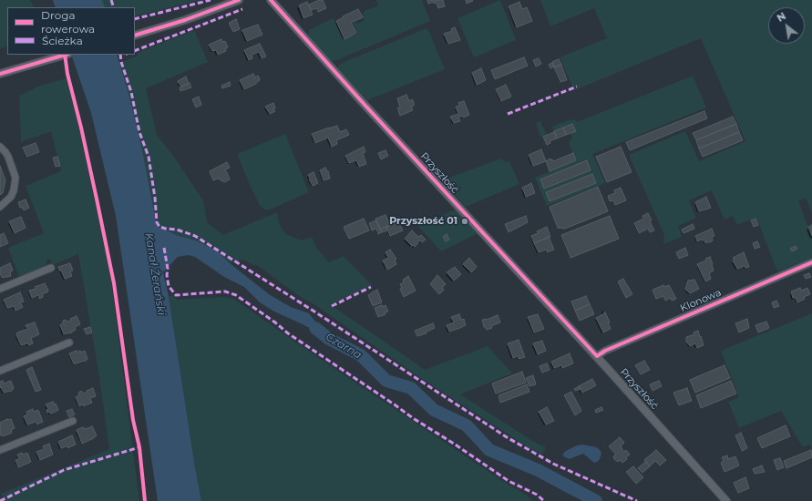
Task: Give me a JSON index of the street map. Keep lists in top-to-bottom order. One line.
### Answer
{"streets":{"street":["Przyszłość","Klonowa"]},"crossings":[["Przyszłość","Klonowa"]],"water":["Kanał Żerański","Czarna"],"places":["Przyszłość 01"],"legend":["Droga rowerowa","Ścieżka"],"north":"top left"}
